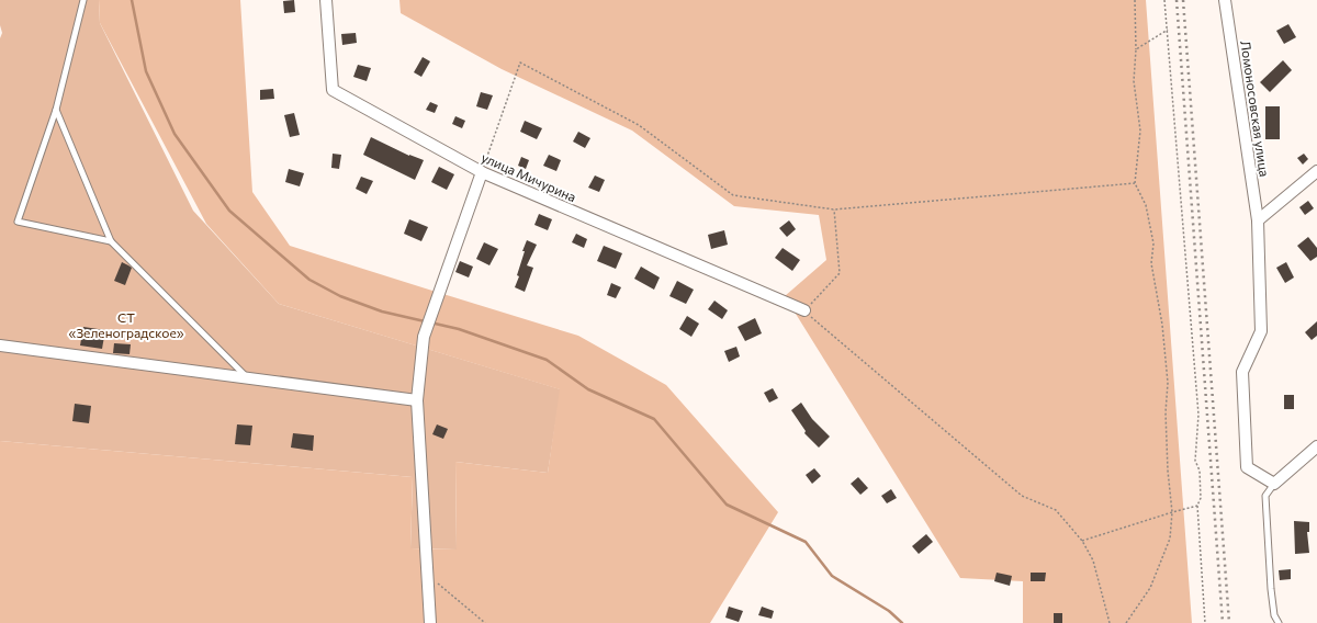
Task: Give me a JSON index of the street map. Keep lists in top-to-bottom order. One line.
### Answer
{"streets":{"street":["Ломоносовская улица","улица Мичурина"]},"parks":["СТ «Зеленоградское»"]}
